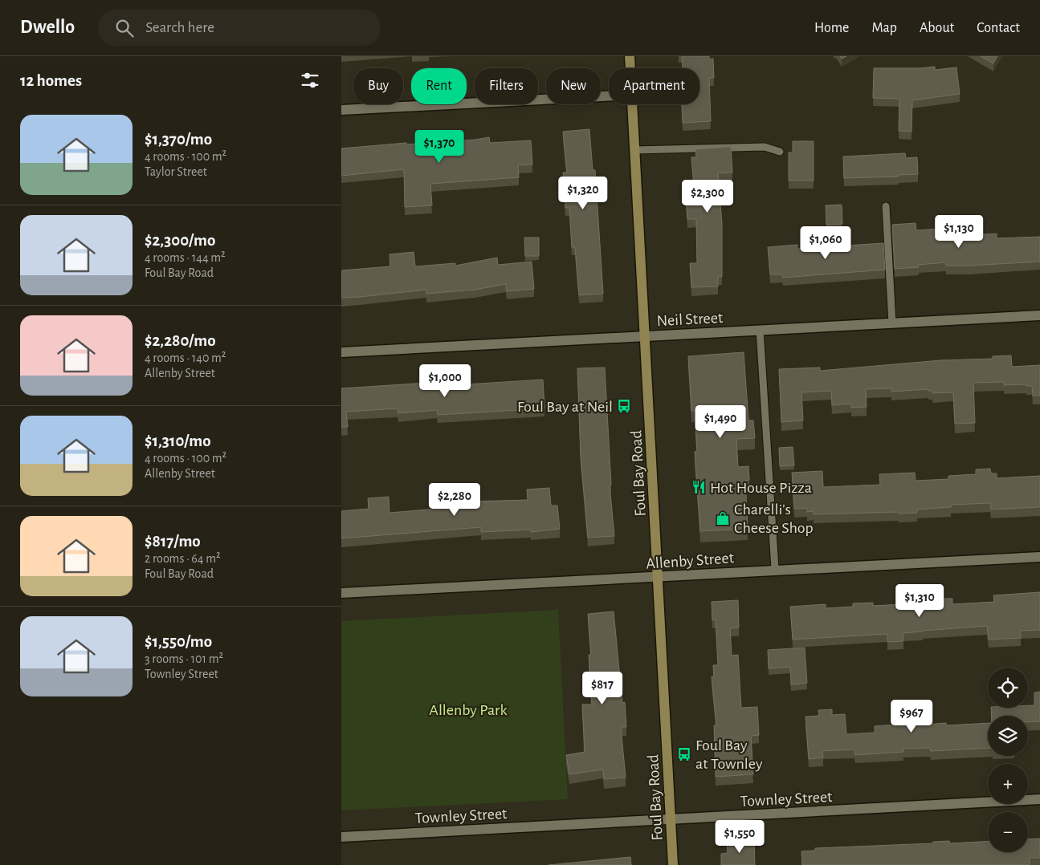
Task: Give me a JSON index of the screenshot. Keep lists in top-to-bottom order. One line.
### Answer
{"streets":{"main road":["Foul Bay Road"],"street":["Neil Street","Allenby Street","Townley Street"]},"crossings":[["Neil Street","Foul Bay Road"],["Foul Bay Road","Allenby Street"],["Foul Bay Road","Townley Street"]],"parks":["Allenby Park"],"places":{"bus stop":["Foul Bay at Neil","Foul Bay at Townley"],"restaurant":["Hot House Pizza"],"shop":["Charelli's Cheese Shop"]},"page":{"header":"Dwello","search":"Search here","nav":["Home","Map","About","Contact"],"heading":"12 homes","chip":["Buy","Rent","Filters","New","Apartment"],"list":[{"name":"$1,370/mo","note":"4 rooms · 100 m² · Taylor Street"},{"name":"$2,300/mo","note":"4 rooms · 144 m² · Foul Bay Road"},{"name":"$2,280/mo","note":"4 rooms · 140 m² · Allenby Street"},{"name":"$1,310/mo","note":"4 rooms · 100 m² · Allenby Street"},{"name":"$817/mo","note":"2 rooms · 64 m² · Foul Bay Road"},{"name":"$1,550/mo","note":"3 rooms · 101 m² · Townley Street"}],"price":["$1,370","$1,320","$2,300","$1,130","$1,060","$1,000","$1,490","$2,280","$1,310","$817","$967","$1,550"],"map_buttons":["+","−"]}}
